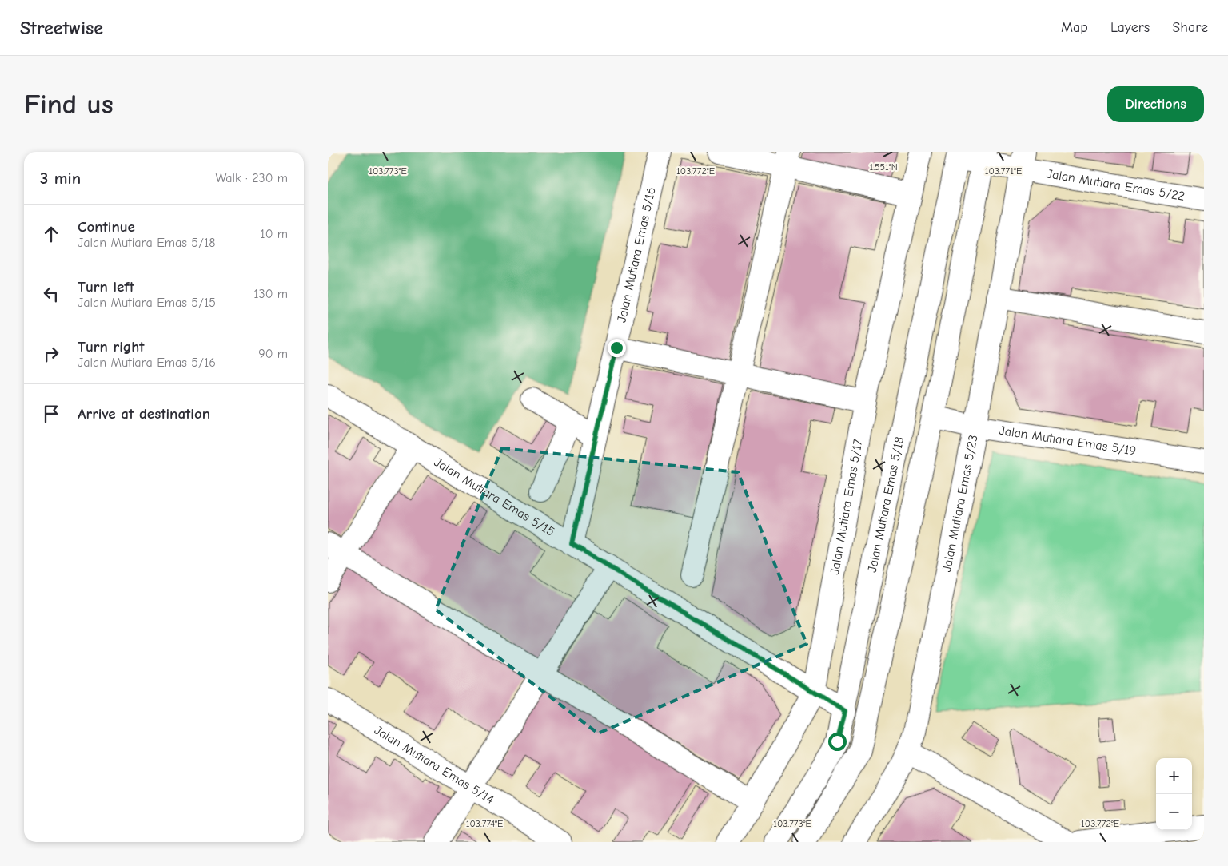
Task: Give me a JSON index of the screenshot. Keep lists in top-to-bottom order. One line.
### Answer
{"streets":{"street":["Jalan Mutiara Emas 5/22","Jalan Mutiara Emas 5/16","Jalan Mutiara Emas 5/19","Jalan Mutiara Emas 5/15","Jalan Mutiara Emas 5/18","Jalan Mutiara Emas 5/23","Jalan Mutiara Emas 5/17","Jalan Mutiara Emas 5/14"]},"crossings":[["Jalan Mutiara Emas 5/22","Jalan Mutiara Emas 5/18"],["Jalan Mutiara Emas 5/22","Jalan Mutiara Emas 5/23"],["Jalan Mutiara Emas 5/16","Jalan Mutiara Emas 5/15"],["Jalan Mutiara Emas 5/19","Jalan Mutiara Emas 5/18"],["Jalan Mutiara Emas 5/19","Jalan Mutiara Emas 5/23"],["Jalan Mutiara Emas 5/15","Jalan Mutiara Emas 5/18"],["Jalan Mutiara Emas 5/15","Jalan Mutiara Emas 5/17"]],"page":{"header":"Streetwise","nav":["Map","Layers","Share"],"buttons":"Directions","title":"Find us","heading":["3 min","Walk · 230 m"],"list":[["Continue","Jalan Mutiara Emas 5/18","10 m"],["Turn left","Jalan Mutiara Emas 5/15","130 m"],["Turn right","Jalan Mutiara Emas 5/16","90 m"],"Arrive at destination"],"map_buttons":["+","−"]},"coordinates":["1.551°N","103.773°E","103.772°E","103.771°E","103.774°E"]}
